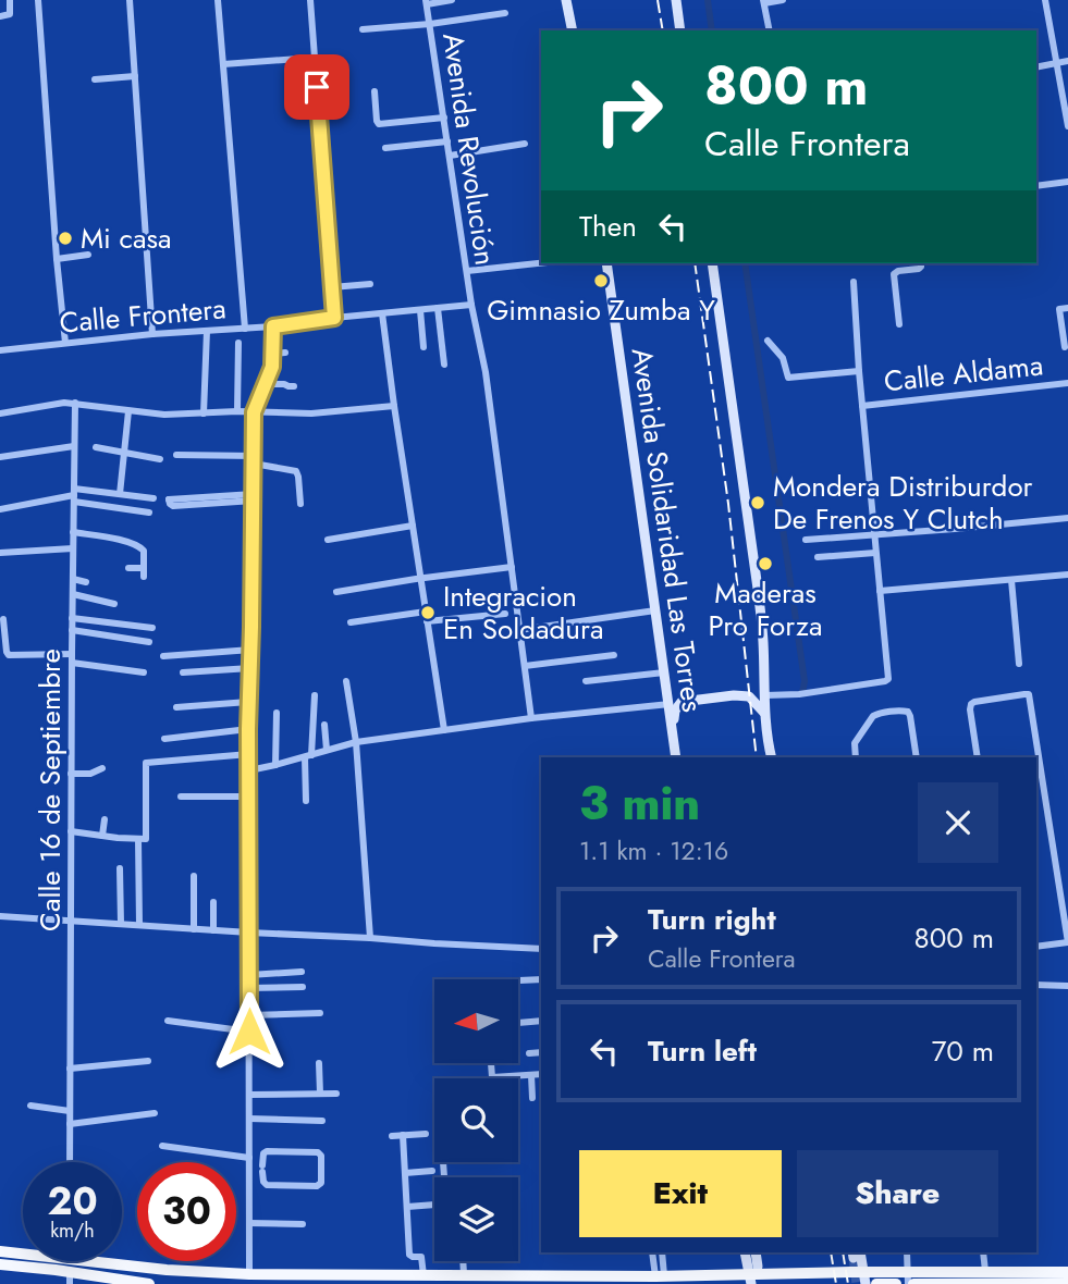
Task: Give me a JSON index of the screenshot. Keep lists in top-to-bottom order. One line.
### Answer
{"streets":{"main road":["Avenida Solidaridad Las Torres"],"street":["Avenida Revolución","Calle Frontera","Calle Aldama","Calle 16 de Septiembre"]},"crossings":[["Avenida Revolución","Calle Frontera"]],"places":["Mi casa","Gimnasio Zumba Y","Mondera Distriburdor De Frenos Y Clutch","Maderas Pro Forza","Integracion En Soldadura"],"north":"left","page":{"turn":["800 m","Calle Frontera"],"then":"Then","heading":["3 min","1.1 km · 12:16"],"list":[{"name":"Turn right","note":"Calle Frontera","value":"800 m"},{"name":"Turn left","value":"70 m"}],"buttons":["Exit","Share"],"speed":"20 km/h","limit":"30"}}
